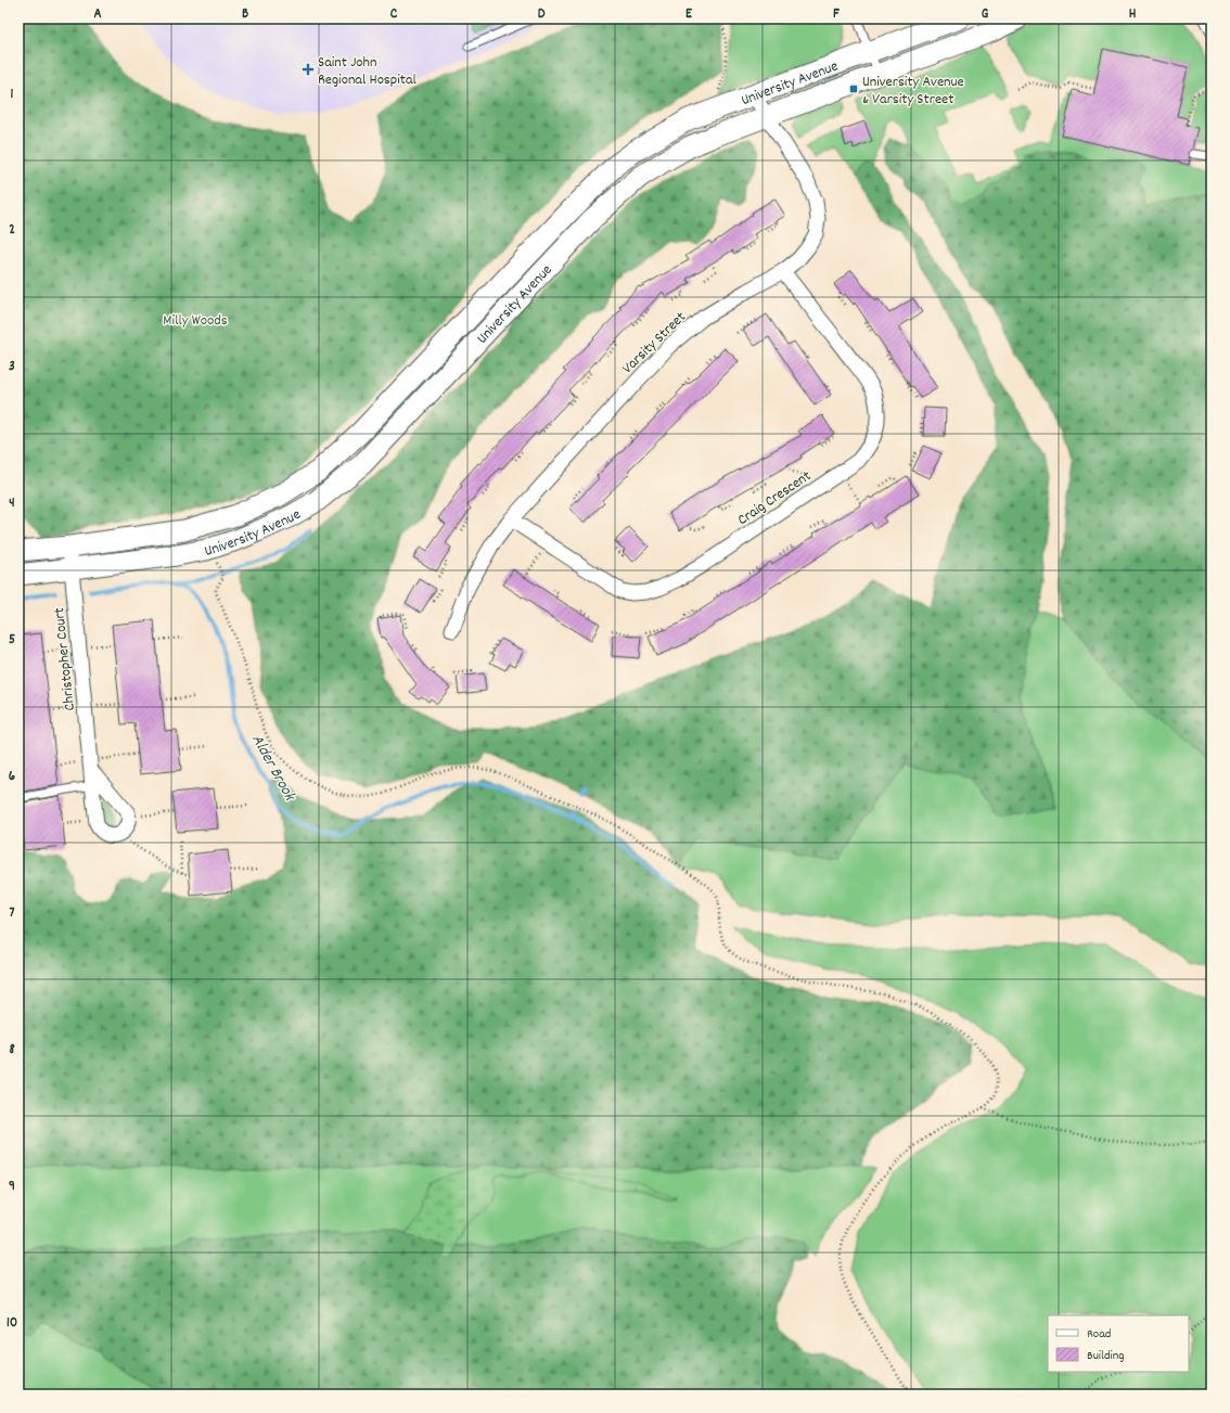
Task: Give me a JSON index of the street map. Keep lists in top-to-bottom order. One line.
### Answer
{"streets":{"main road":["University Avenue"],"street":["Varsity Street","Craig Crescent","Christopher Court"]},"crossings":[["University Avenue","Varsity Street"],["University Avenue","Christopher Court"],["Varsity Street","Craig Crescent"]],"water":["Alder Brook"],"parks":["Milly Woods"],"places":{"health":["Saint John Regional Hospital"],"transit":["University Avenue & Varsity Street"]},"legend":["Road","Building"],"grid":{"columns":["A","B","C","D","E","F","G","H"],"rows":["1","2","3","4","5","6","7","8","9","10"]}}
